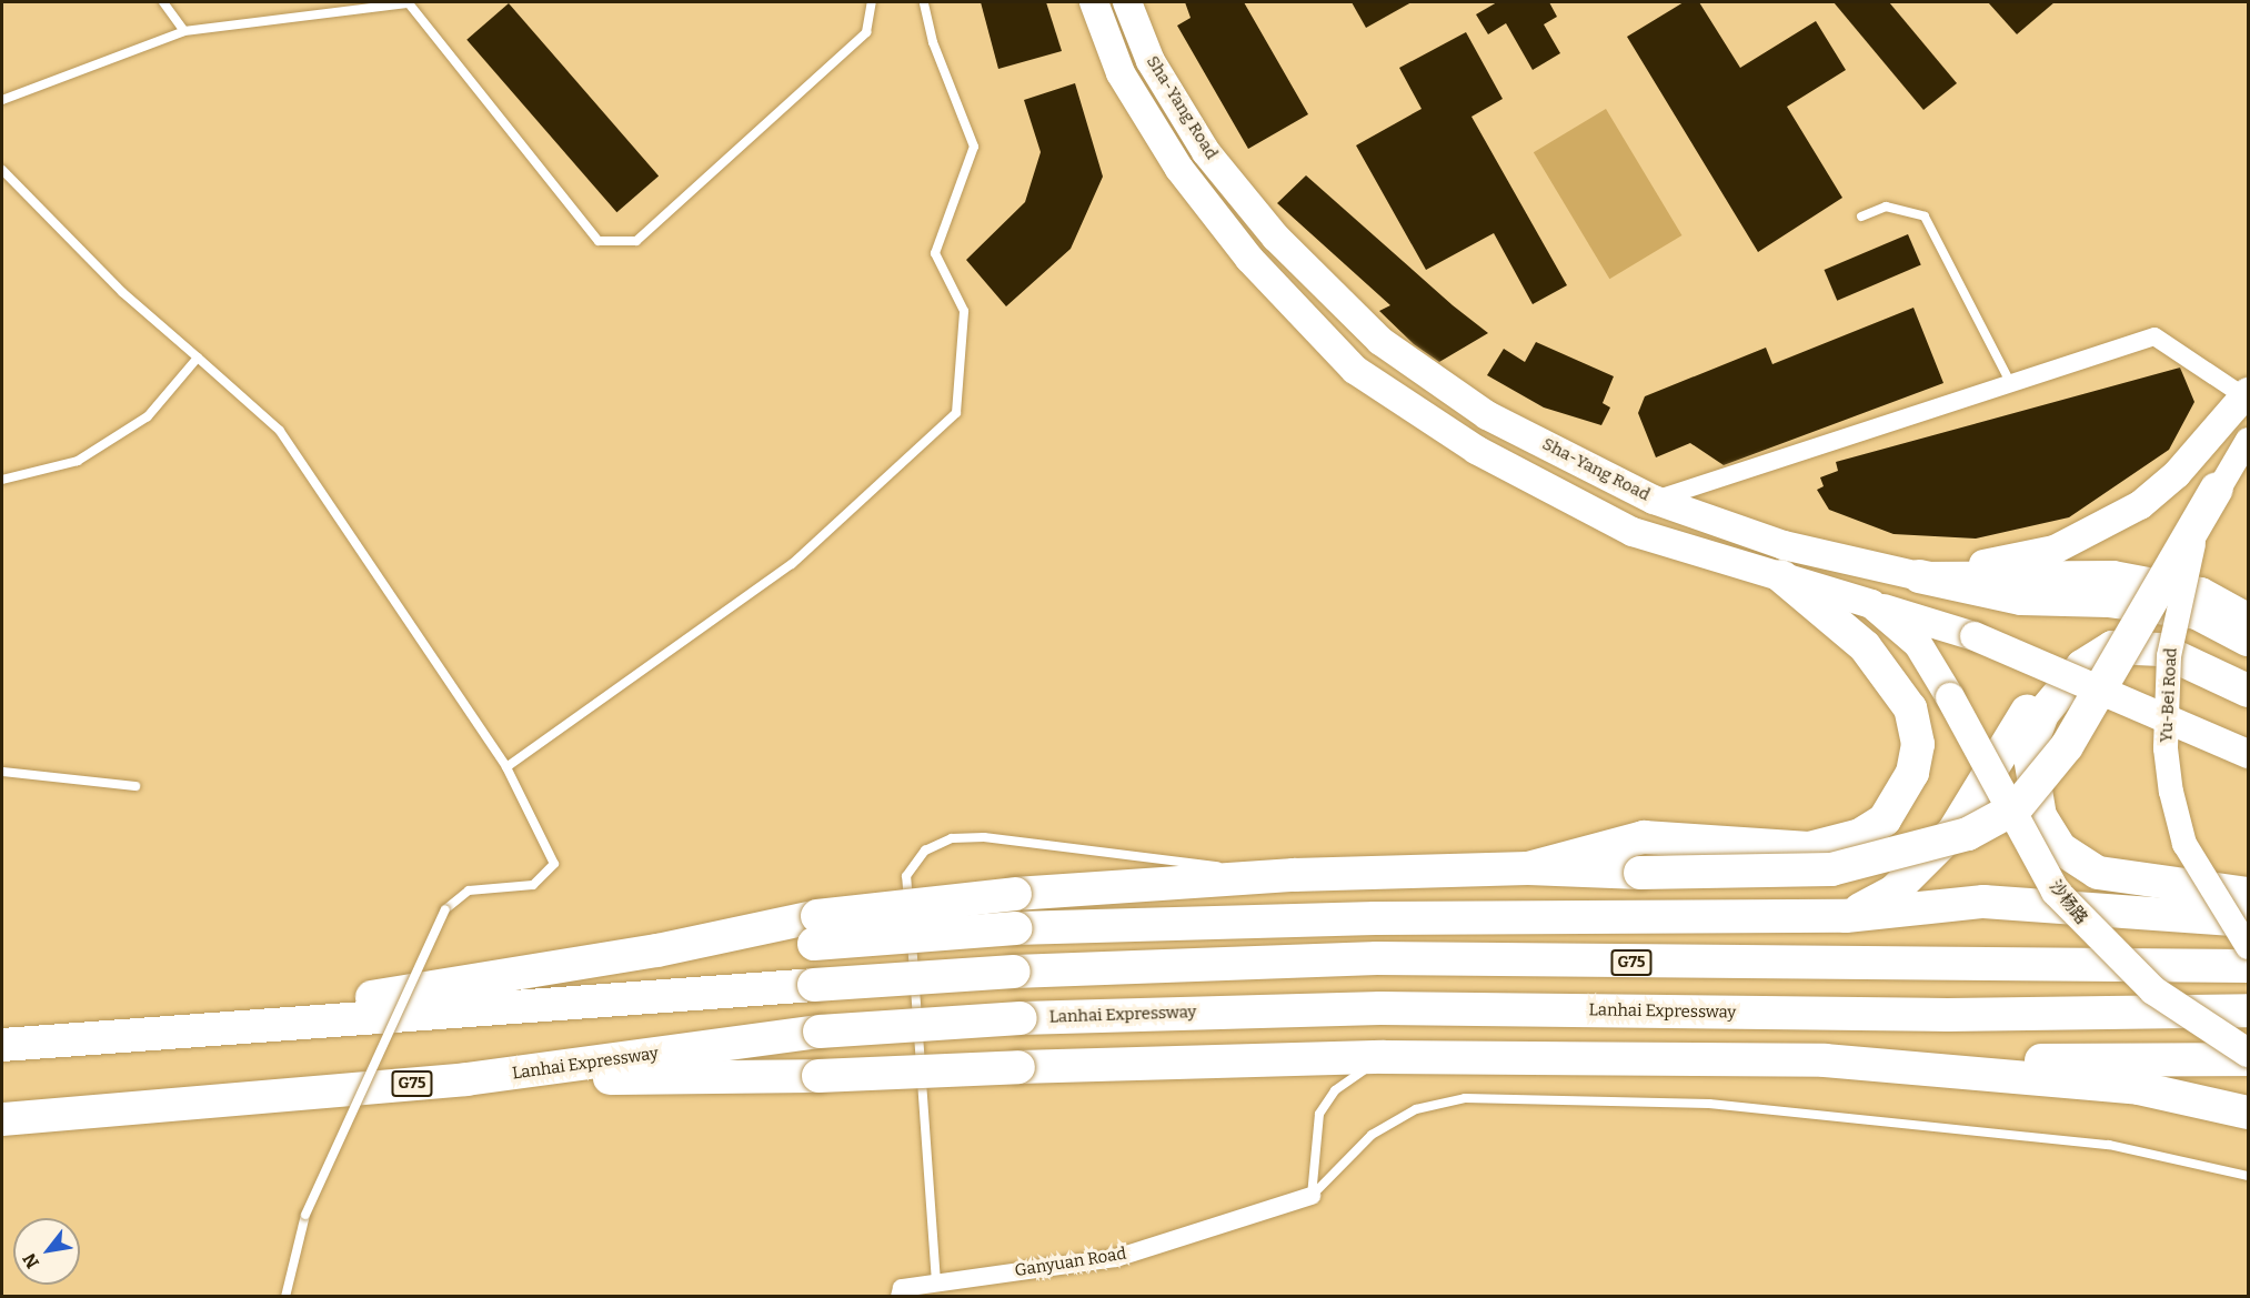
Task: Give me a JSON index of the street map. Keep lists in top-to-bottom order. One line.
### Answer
{"streets":{"highway":["G75","Lanhai Expressway"],"main road":["Sha-Yang Road","Yu-Bei Road","沙杨路"],"street":["Ganyuan Road"]},"crossings":[["Sha-Yang Road","沙杨路"]],"north":"bottom left"}
